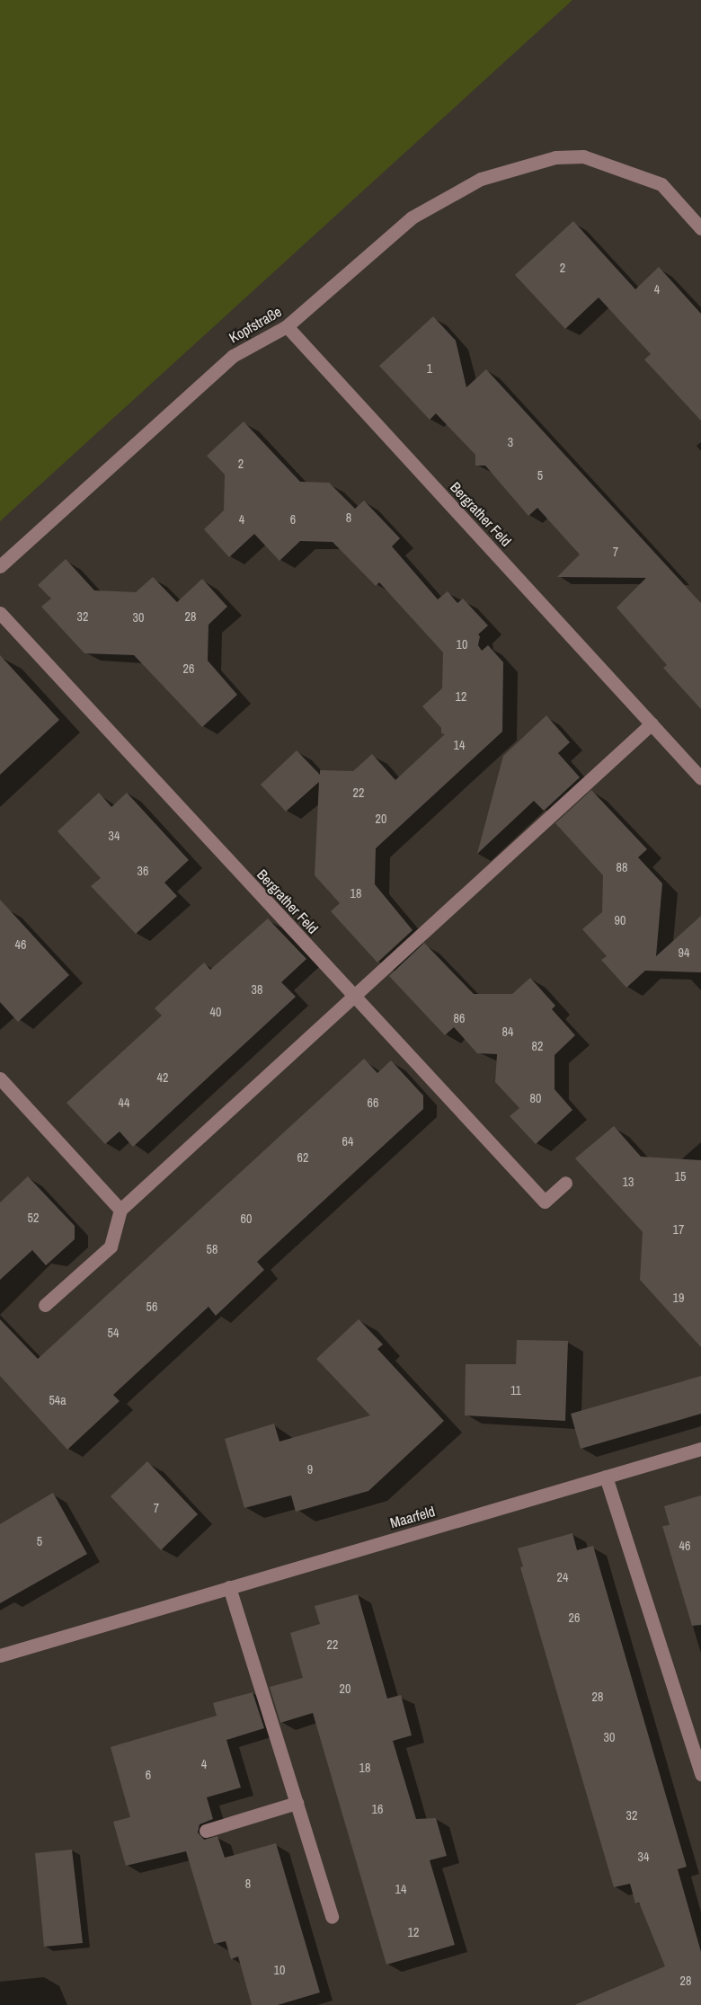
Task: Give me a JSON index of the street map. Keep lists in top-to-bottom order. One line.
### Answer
{"streets":{"street":["Kopfstraße","Bergrather Feld","Maarfeld"]},"crossings":[["Kopfstraße","Bergrather Feld"]],"house_numbers":["2","4","1","3","2","5","8","4","6","7","32","28","30","10","26","12","14","22","20","34","88","36","18","90","46","94","38","40","86","84","82","42","80","44","66","64","62","15","13","52","60","17","58","19","56","54","11","54a","9","7","5","46","24","26","22","20","28","30","4","18","6","16","32","34","8","14","12","10","28"]}
